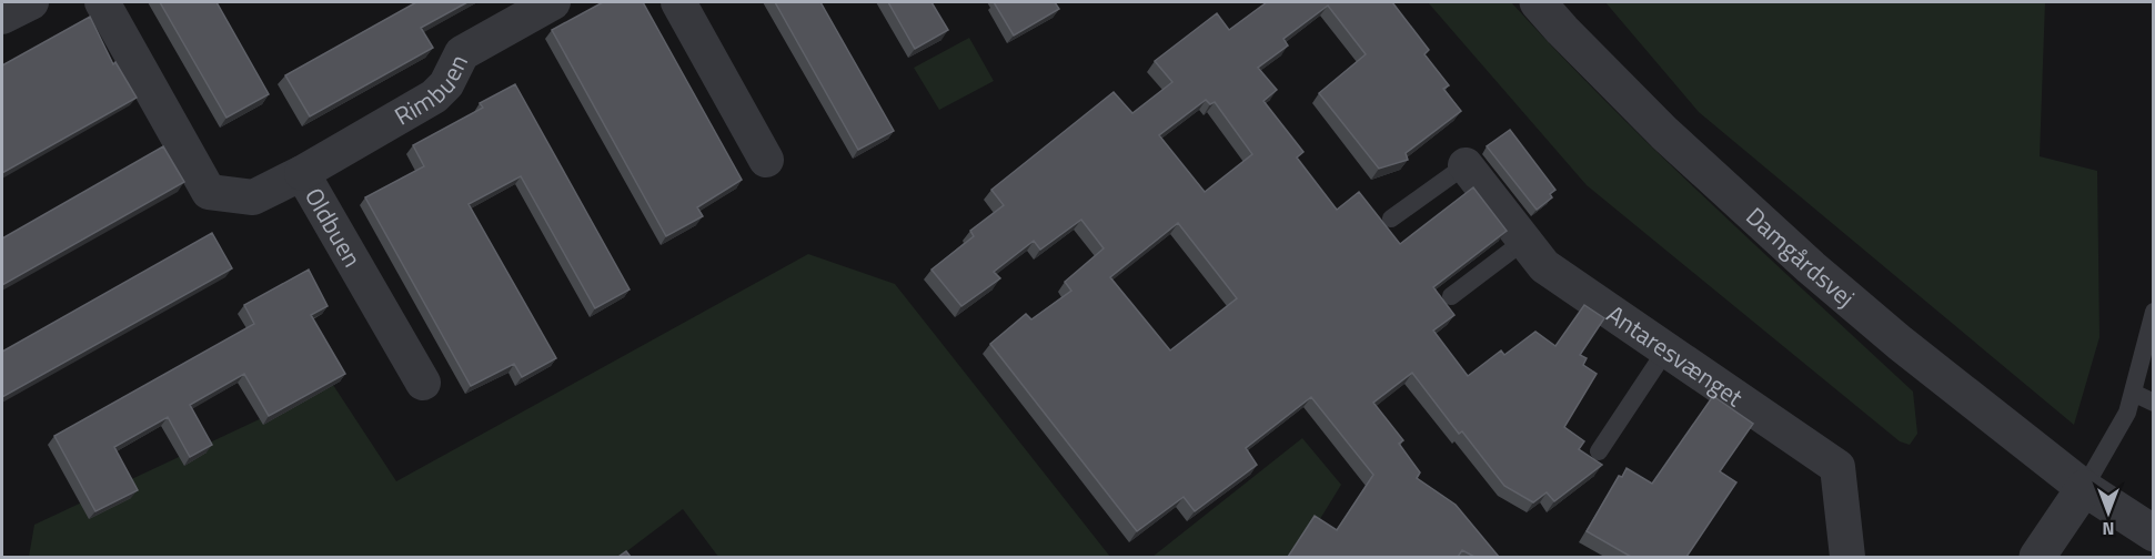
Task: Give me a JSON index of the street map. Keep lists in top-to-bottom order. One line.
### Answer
{"streets":{"street":["Rimbuen","Oldbuen","Damgårdsvej","Antaresvænget"]},"crossings":[["Rimbuen","Oldbuen"]],"north":"bottom"}
